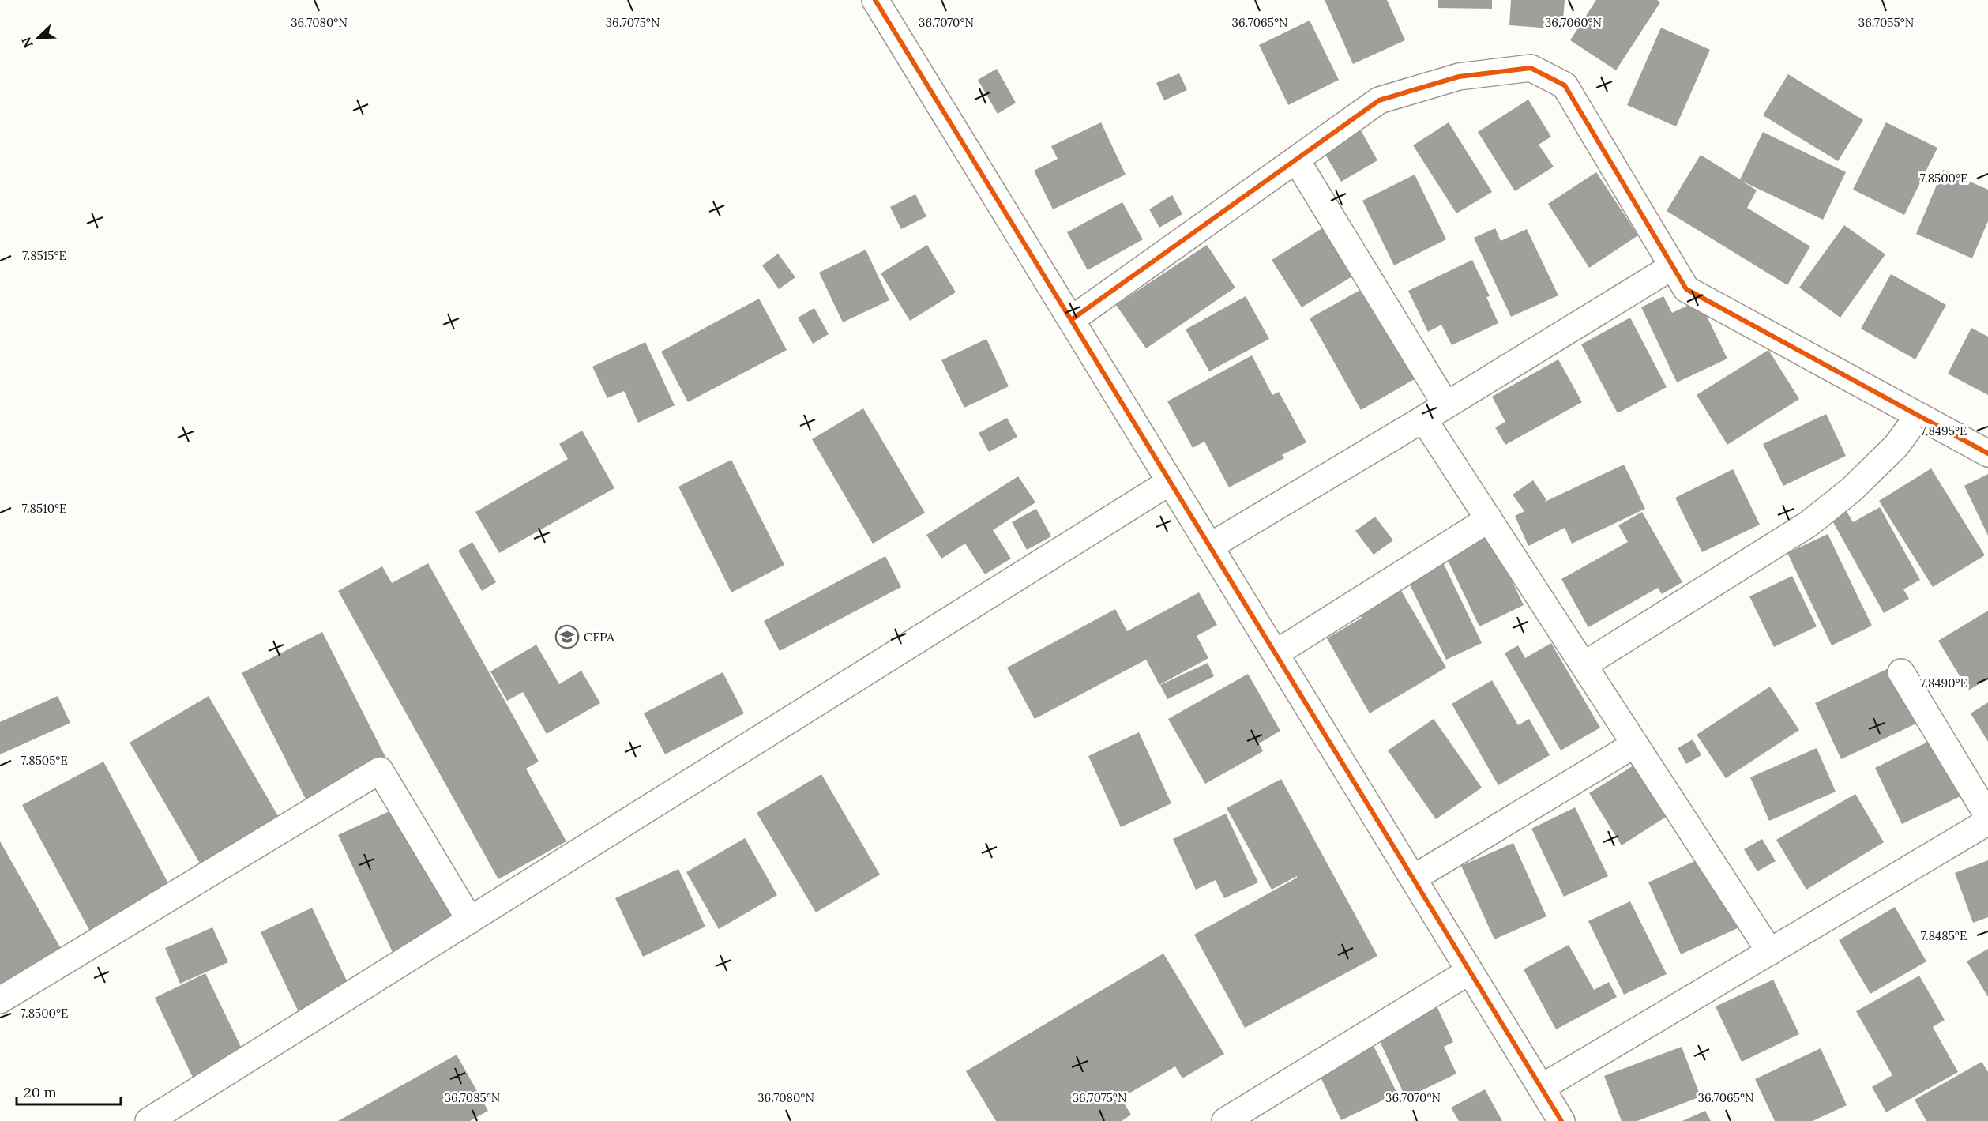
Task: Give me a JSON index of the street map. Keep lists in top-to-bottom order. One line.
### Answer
{"places":{"school or university":["CFPA"]},"scale_bar":"20 m","north":"bottom left","coordinates":["36.7080°N","36.7075°N","36.7070°N","36.7065°N","36.7060°N","36.7055°N","7.8500°E","7.8515°E","7.8495°E","7.8510°E","7.8490°E","7.8505°E","7.8485°E","36.7085°N"]}
